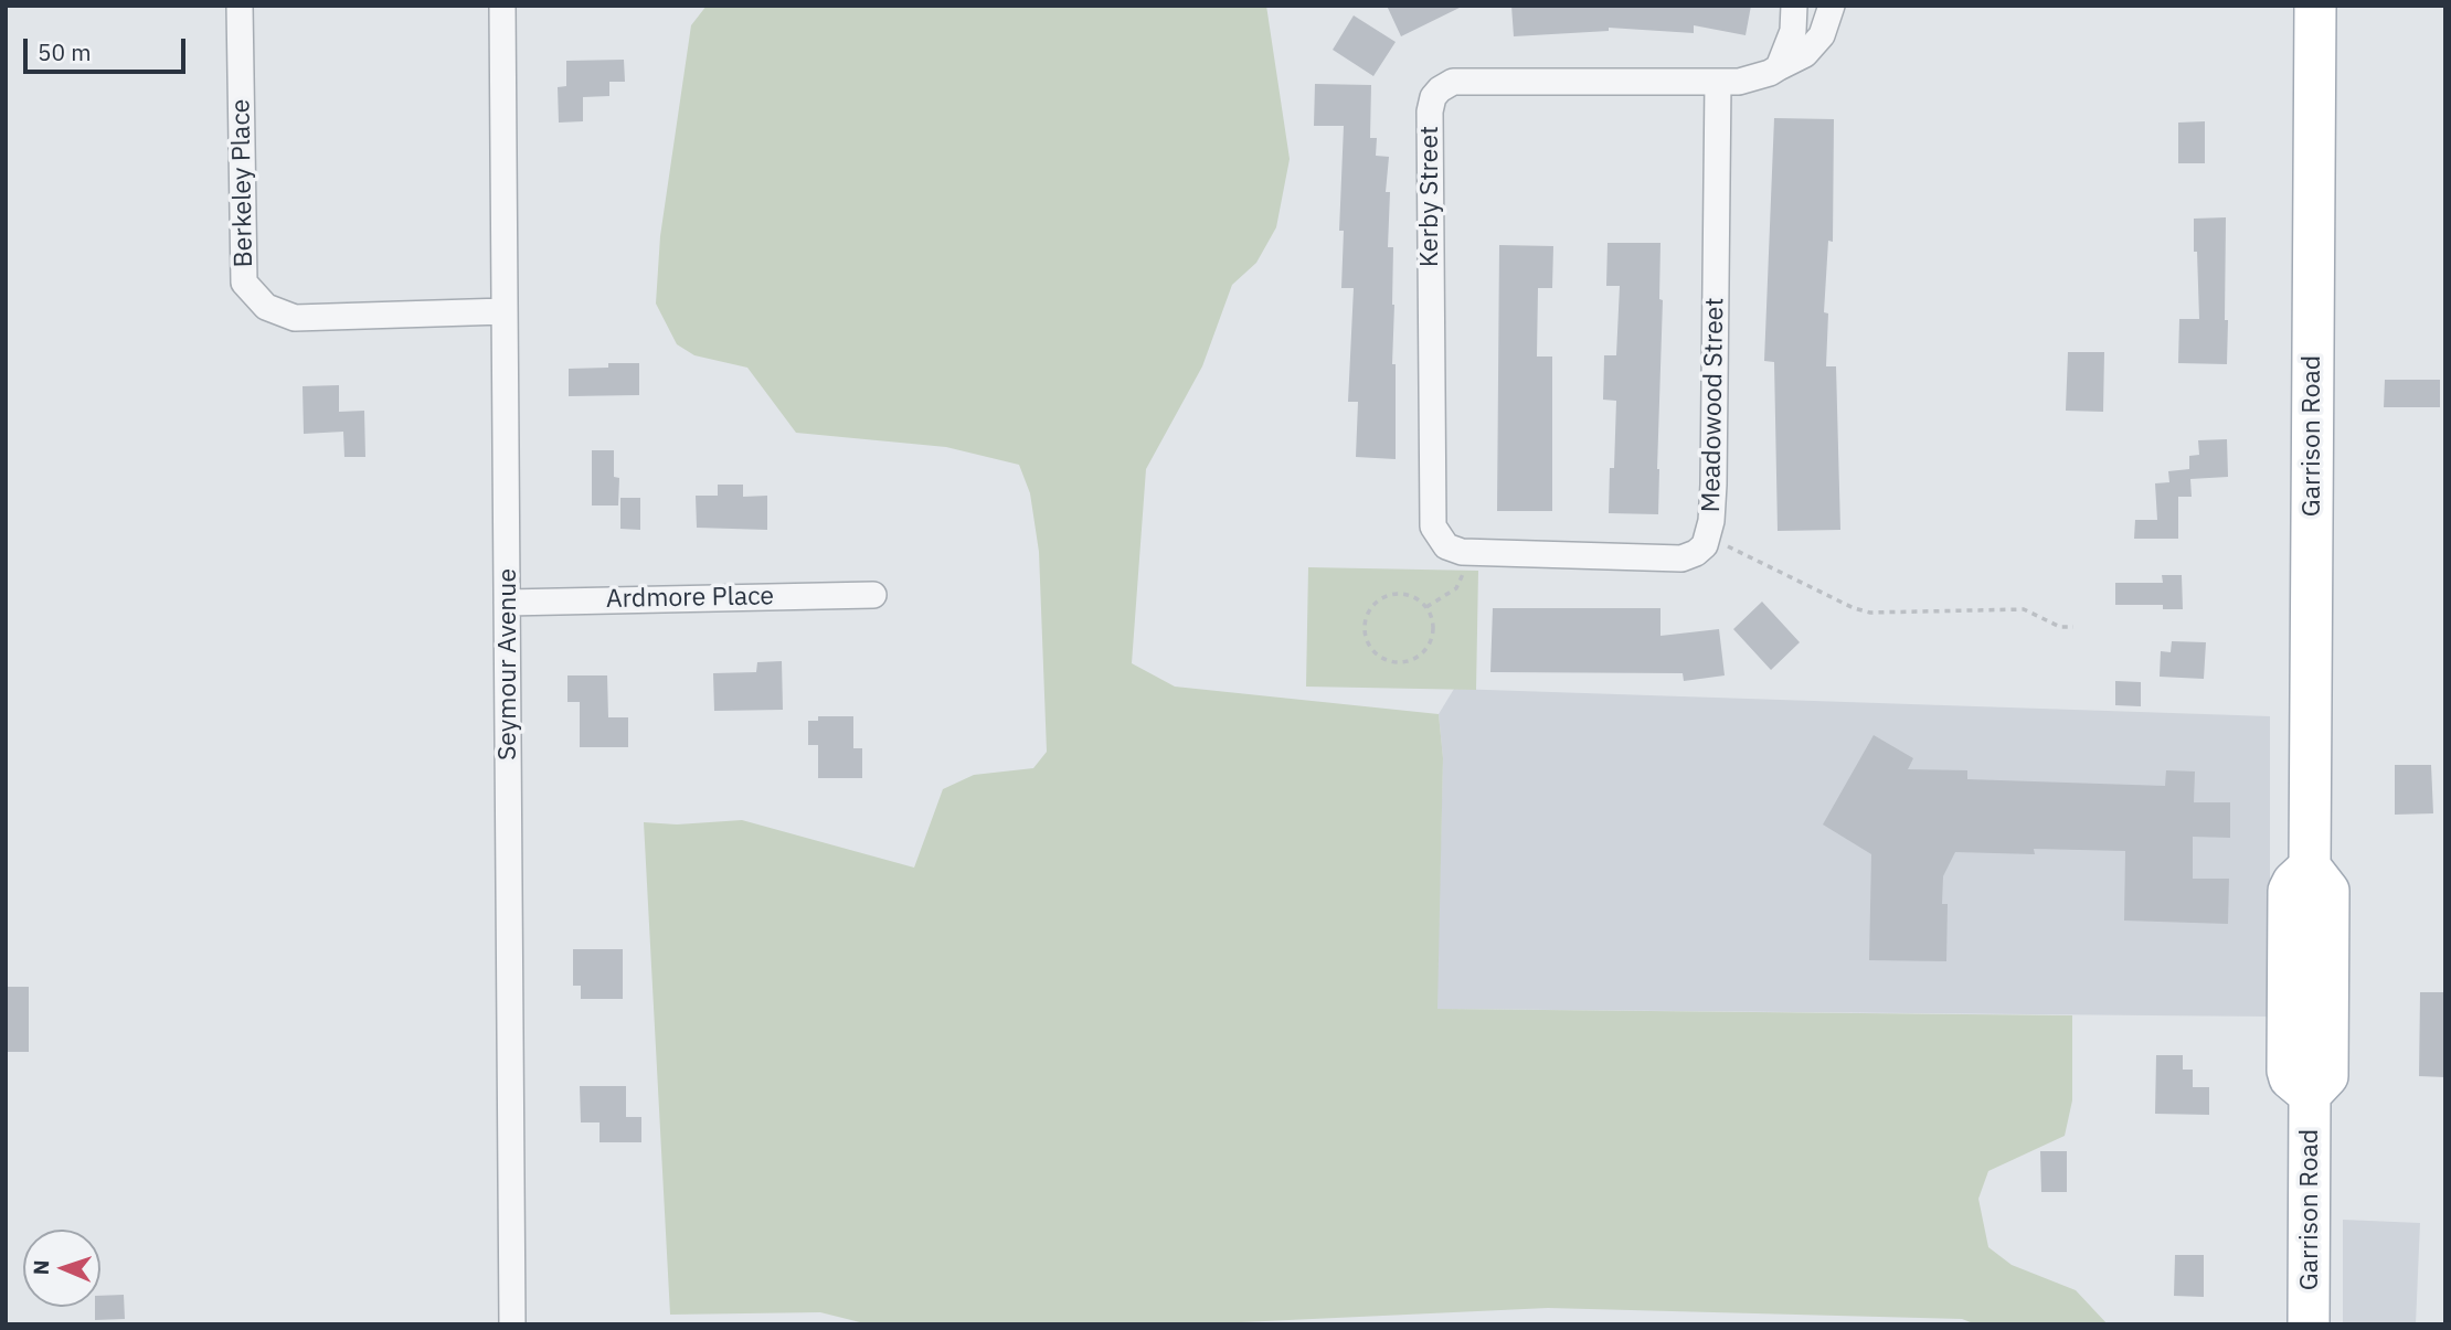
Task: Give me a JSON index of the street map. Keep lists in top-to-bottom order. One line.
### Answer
{"streets":{"main road":["Garrison Road"],"street":["Berkeley Place","Kerby Street","Meadowood Street","Ardmore Place","Seymour Avenue"]},"crossings":[["Berkeley Place","Seymour Avenue"],["Kerby Street","Meadowood Street"],["Ardmore Place","Seymour Avenue"]],"scale_bar":"50 m","north":"left"}
